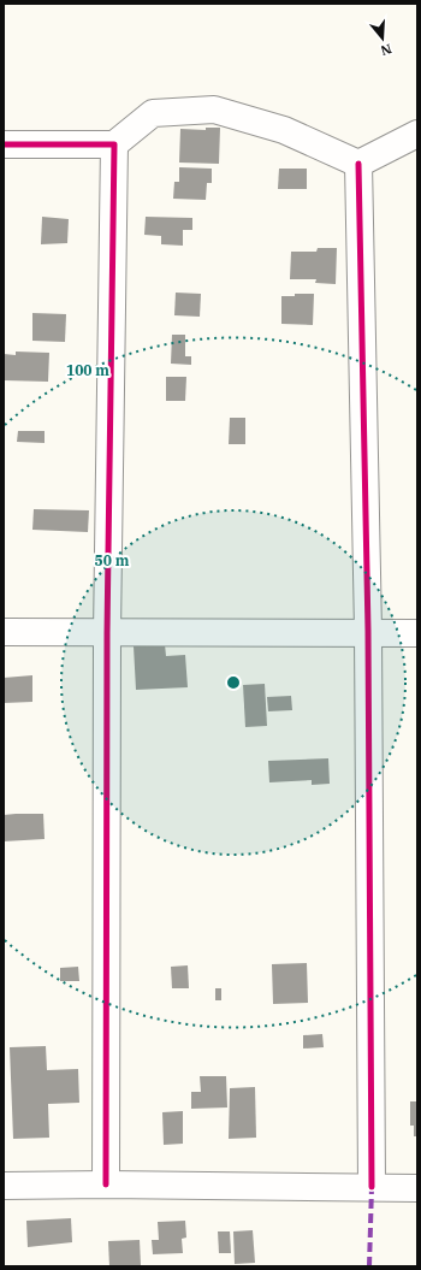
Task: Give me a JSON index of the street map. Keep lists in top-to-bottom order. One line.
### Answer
{"north":"bottom","rings":["100 m","50 m"]}
